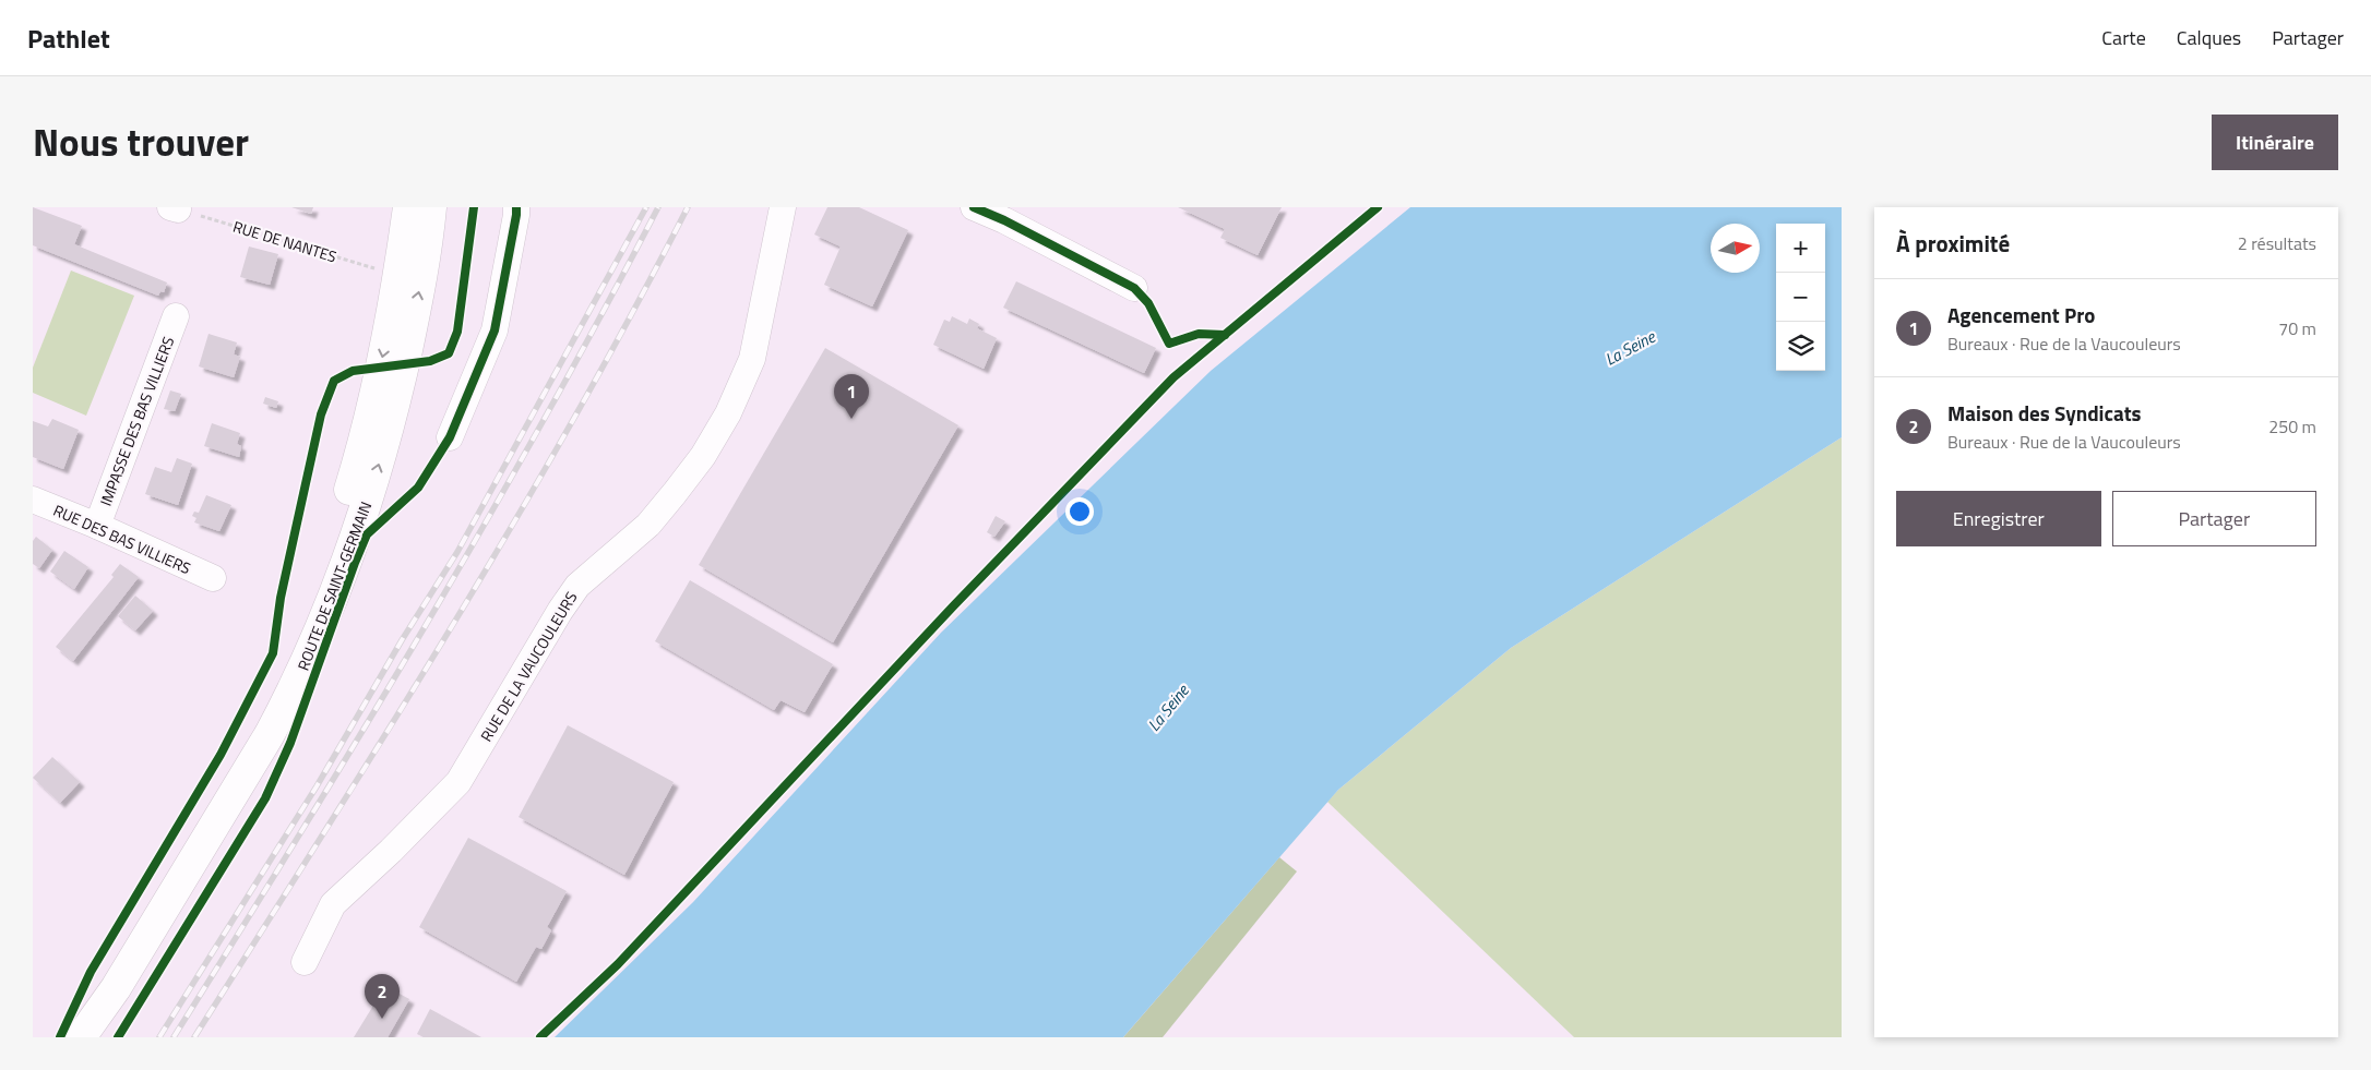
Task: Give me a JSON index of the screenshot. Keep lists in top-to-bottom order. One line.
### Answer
{"streets":{"main road":["ROUTE DE SAINT-GERMAIN"],"street":["IMPASSE DES BAS VILLIERS","RUE DES BAS VILLIERS","RUE DE LA VAUCOULEURS"],"path":["RUE DE NANTES"]},"crossings":[["IMPASSE DES BAS VILLIERS","RUE DES BAS VILLIERS"]],"water":["La Seine"],"north":"right","page":{"header":"Pathlet","nav":["Carte","Calques","Partager"],"title":"Nous trouver","buttons":["Itinéraire",["Enregistrer","Partager"]],"heading":["À proximité","2 résultats"],"map_buttons":["+","−"],"list":[{"mark":"1","name":"Agencement Pro","note":"Bureaux · Rue de la Vaucouleurs","value":"70 m"},{"mark":"2","name":"Maison des Syndicats","note":"Bureaux · Rue de la Vaucouleurs","value":"250 m"}],"pins":["1","2"]}}
